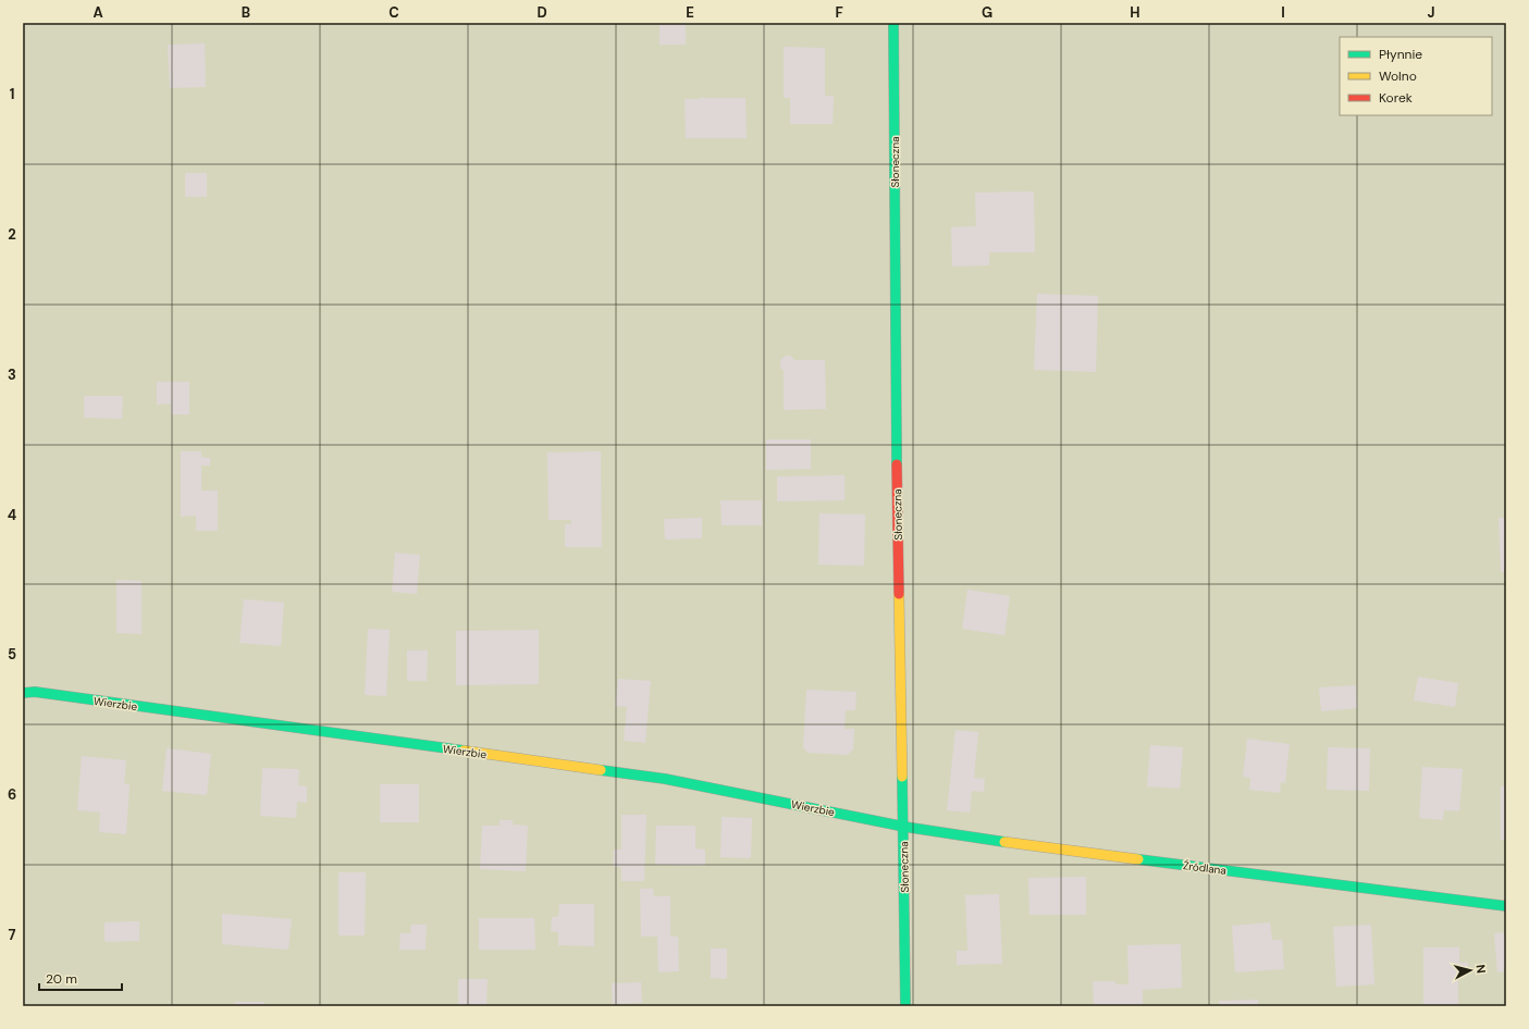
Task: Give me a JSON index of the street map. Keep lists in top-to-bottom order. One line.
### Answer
{"streets":{"street":["Słoneczna","Wierzbie","Źródlana"]},"crossings":[["Słoneczna","Wierzbie"],["Słoneczna","Źródlana"],["Wierzbie","Źródlana"]],"legend":["Płynnie","Wolno","Korek"],"scale_bar":"20 m","north":"right","grid":{"columns":["A","B","C","D","E","F","G","H","I","J"],"rows":["1","2","3","4","5","6","7"]}}
